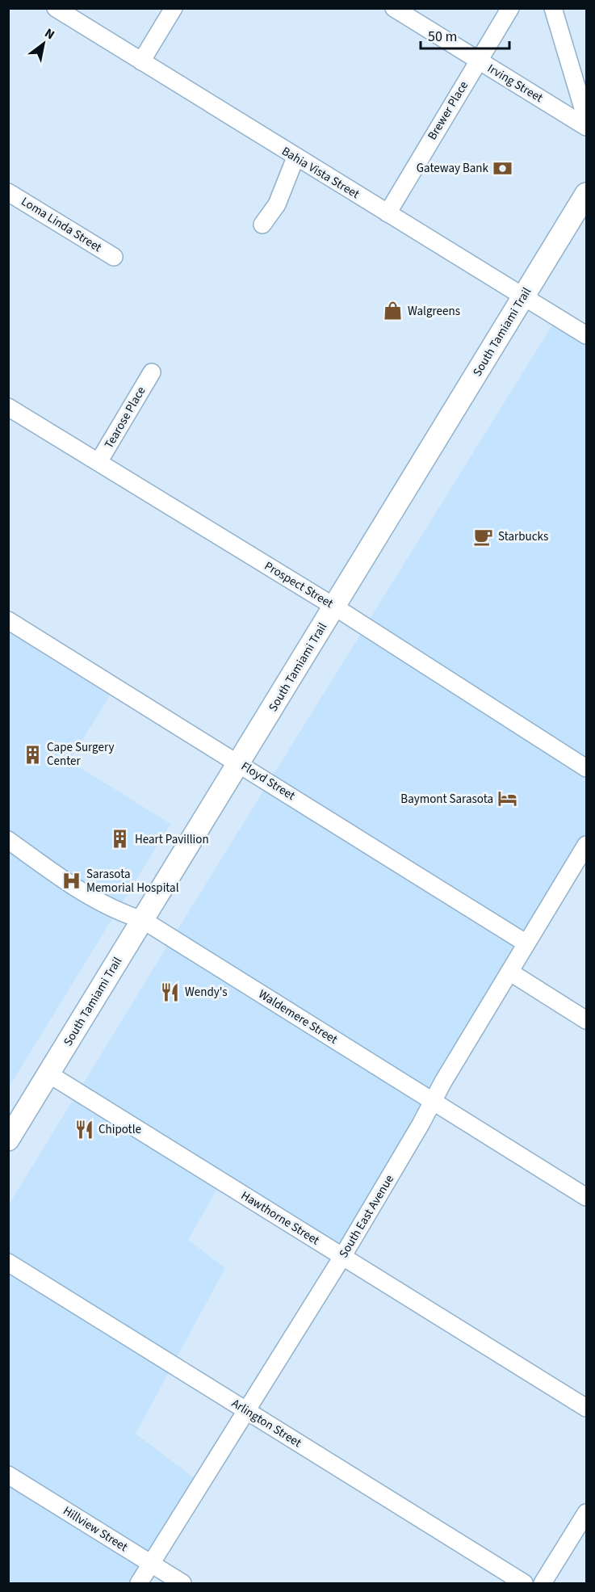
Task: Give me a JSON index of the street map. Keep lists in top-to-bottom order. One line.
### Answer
{"streets":{"main road":["South Tamiami Trail"],"street":["Irving Street","Brewer Place","Bahia Vista Street","Loma Linda Street","Tearose Place","Prospect Street","Floyd Street","Waldemere Street","South East Avenue","Hawthorne Street","Arlington Street","Hillview Street"]},"crossings":[["Irving Street","Brewer Place"],["Brewer Place","Bahia Vista Street"],["Bahia Vista Street","South Tamiami Trail"],["South Tamiami Trail","Prospect Street"],["South Tamiami Trail","Floyd Street"],["South Tamiami Trail","Waldemere Street"],["South Tamiami Trail","Hawthorne Street"],["Tearose Place","Prospect Street"],["Floyd Street","South East Avenue"],["Waldemere Street","South East Avenue"],["South East Avenue","Hawthorne Street"],["South East Avenue","Arlington Street"],["South East Avenue","Hillview Street"]],"places":{"bank":["Gateway Bank"],"shop":["Walgreens"],"cafe":["Starbucks"],"building":["Cape Surgery Center","Heart Pavillion"],"hotel":["Baymont Sarasota"],"hospital":["Sarasota Memorial Hospital"],"restaurant":["Wendy's","Chipotle"]},"scale_bar":"50 m","north":"top right"}
